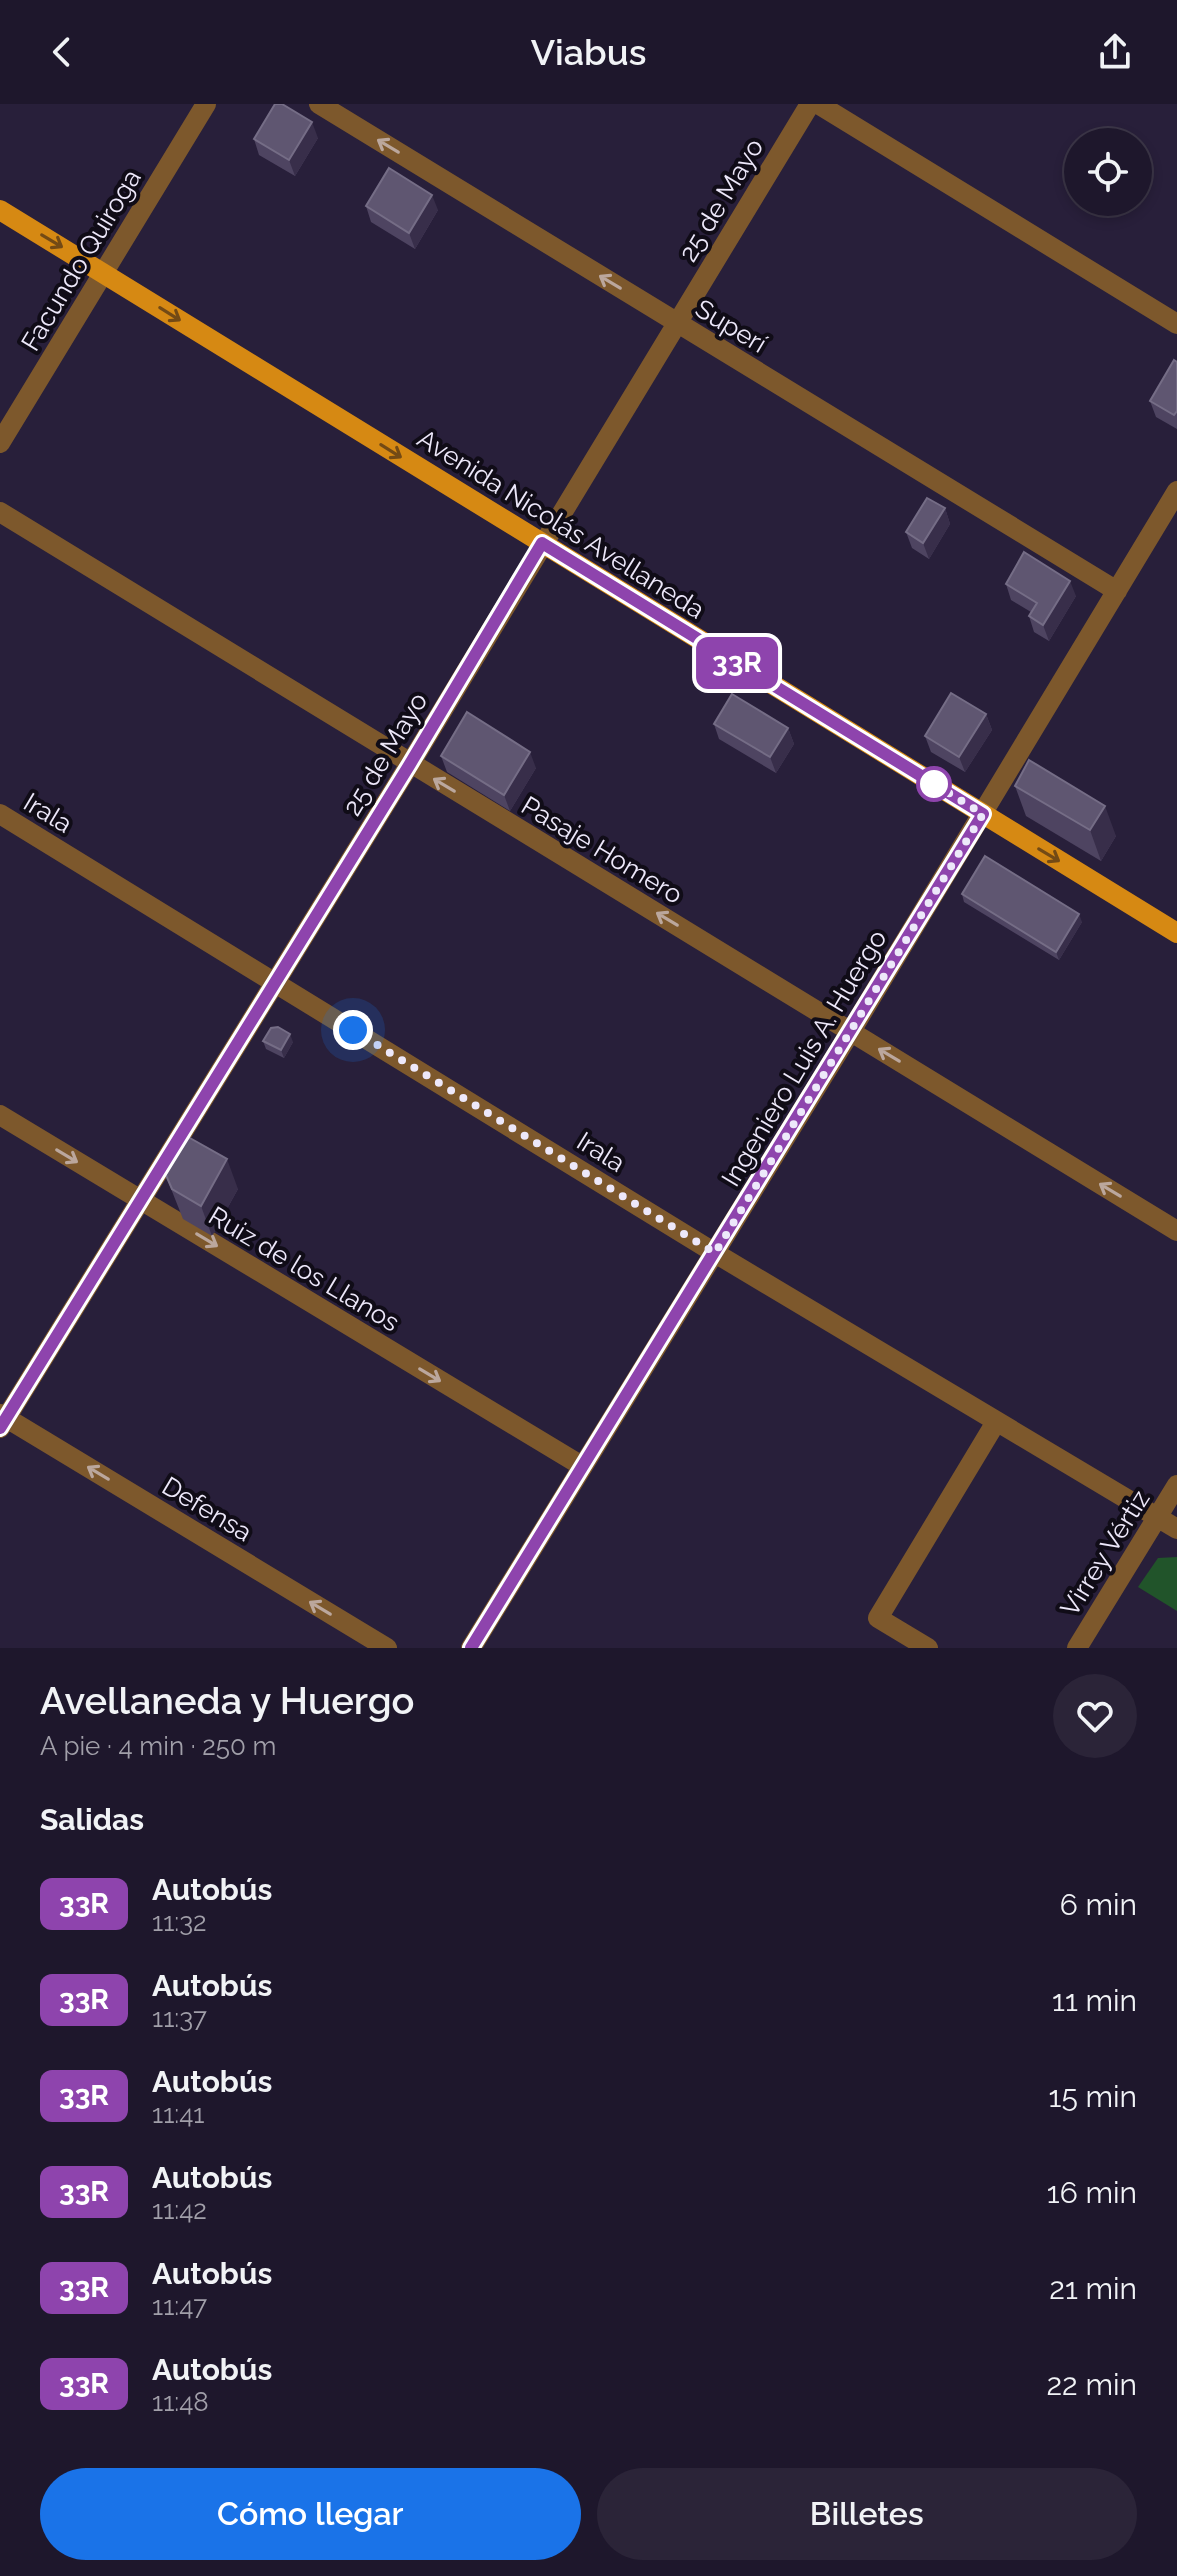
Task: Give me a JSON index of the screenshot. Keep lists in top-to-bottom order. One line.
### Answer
{"streets":{"main road":["Avenida Nicolás Avellaneda"],"street":["25 de Mayo","Facundo Quiroga","Superí","Irala","Pasaje Homero","Ingeniero Luis A. Huergo","Ruiz de los Llanos","Defensa","Virrey Vértiz"]},"crossings":[["25 de Mayo","Superí"],["25 de Mayo","Avenida Nicolás Avellaneda"],["25 de Mayo","Irala"],["25 de Mayo","Pasaje Homero"],["25 de Mayo","Ruiz de los Llanos"],["25 de Mayo","Defensa"],["Facundo Quiroga","Avenida Nicolás Avellaneda"],["Superí","Ingeniero Luis A. Huergo"],["Avenida Nicolás Avellaneda","Ingeniero Luis A. Huergo"],["Irala","Ingeniero Luis A. Huergo"],["Irala","Virrey Vértiz"],["Pasaje Homero","Ingeniero Luis A. Huergo"],["Ingeniero Luis A. Huergo","Ruiz de los Llanos"]],"one_way":["Superí","Avenida Nicolás Avellaneda","Pasaje Homero","Ruiz de los Llanos","Defensa"],"lines":["bus line 33R"],"page":{"header":"Viabus","on_map":"33R","heading":[["Avellaneda y Huergo","A pie · 4 min · 250 m"],"Salidas"],"list":[{"mark":"33R","name":"Autobús","note":"11:32","value":"6 min"},{"mark":"33R","name":"Autobús","note":"11:37","value":"11 min"},{"mark":"33R","name":"Autobús","note":"11:41","value":"15 min"},{"mark":"33R","name":"Autobús","note":"11:42","value":"16 min"},{"mark":"33R","name":"Autobús","note":"11:47","value":"21 min"},{"mark":"33R","name":"Autobús","note":"11:48","value":"22 min"}],"buttons":["Cómo llegar","Billetes"]}}
